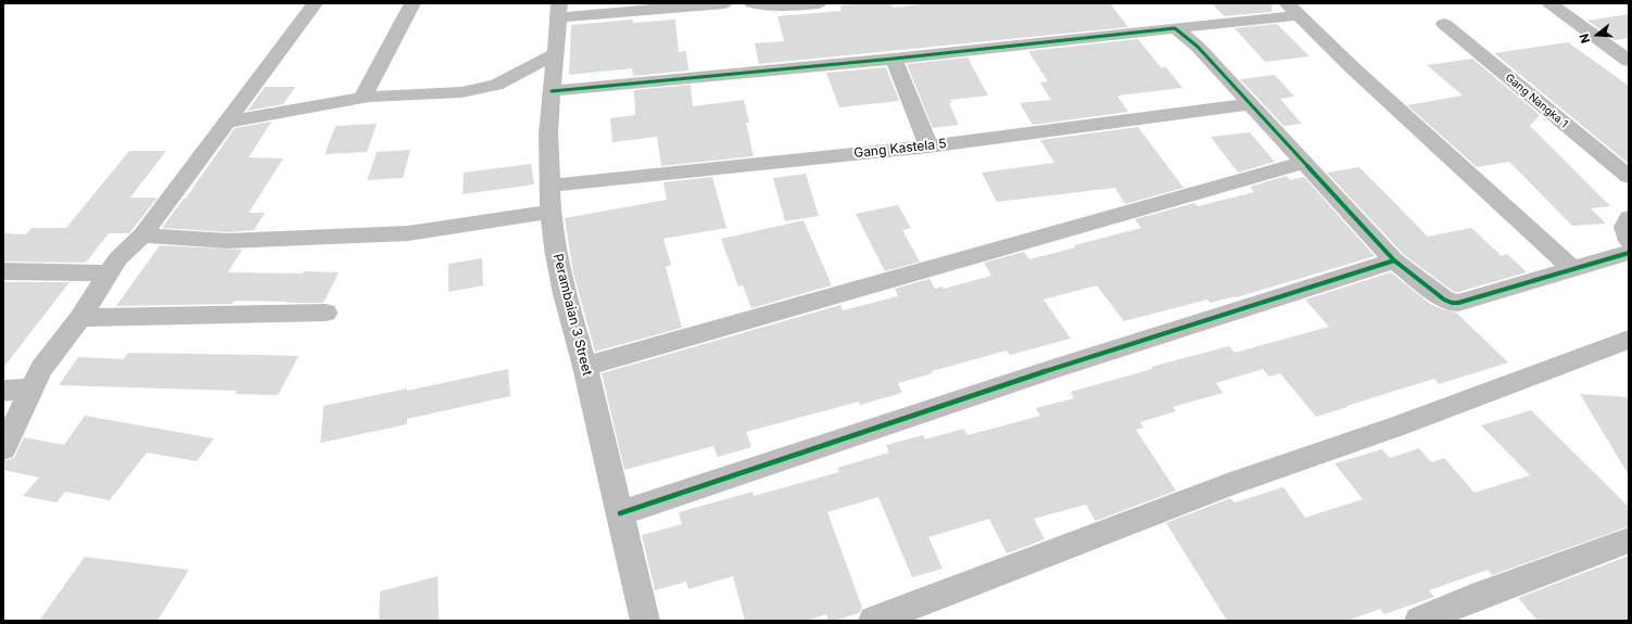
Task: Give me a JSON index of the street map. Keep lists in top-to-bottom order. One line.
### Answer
{"streets":{"street":["Gang Nangka 1","Gang Kastela 5","Perambaian 3 Street"]},"crossings":[["Gang Kastela 5","Perambaian 3 Street"]],"north":"left"}
